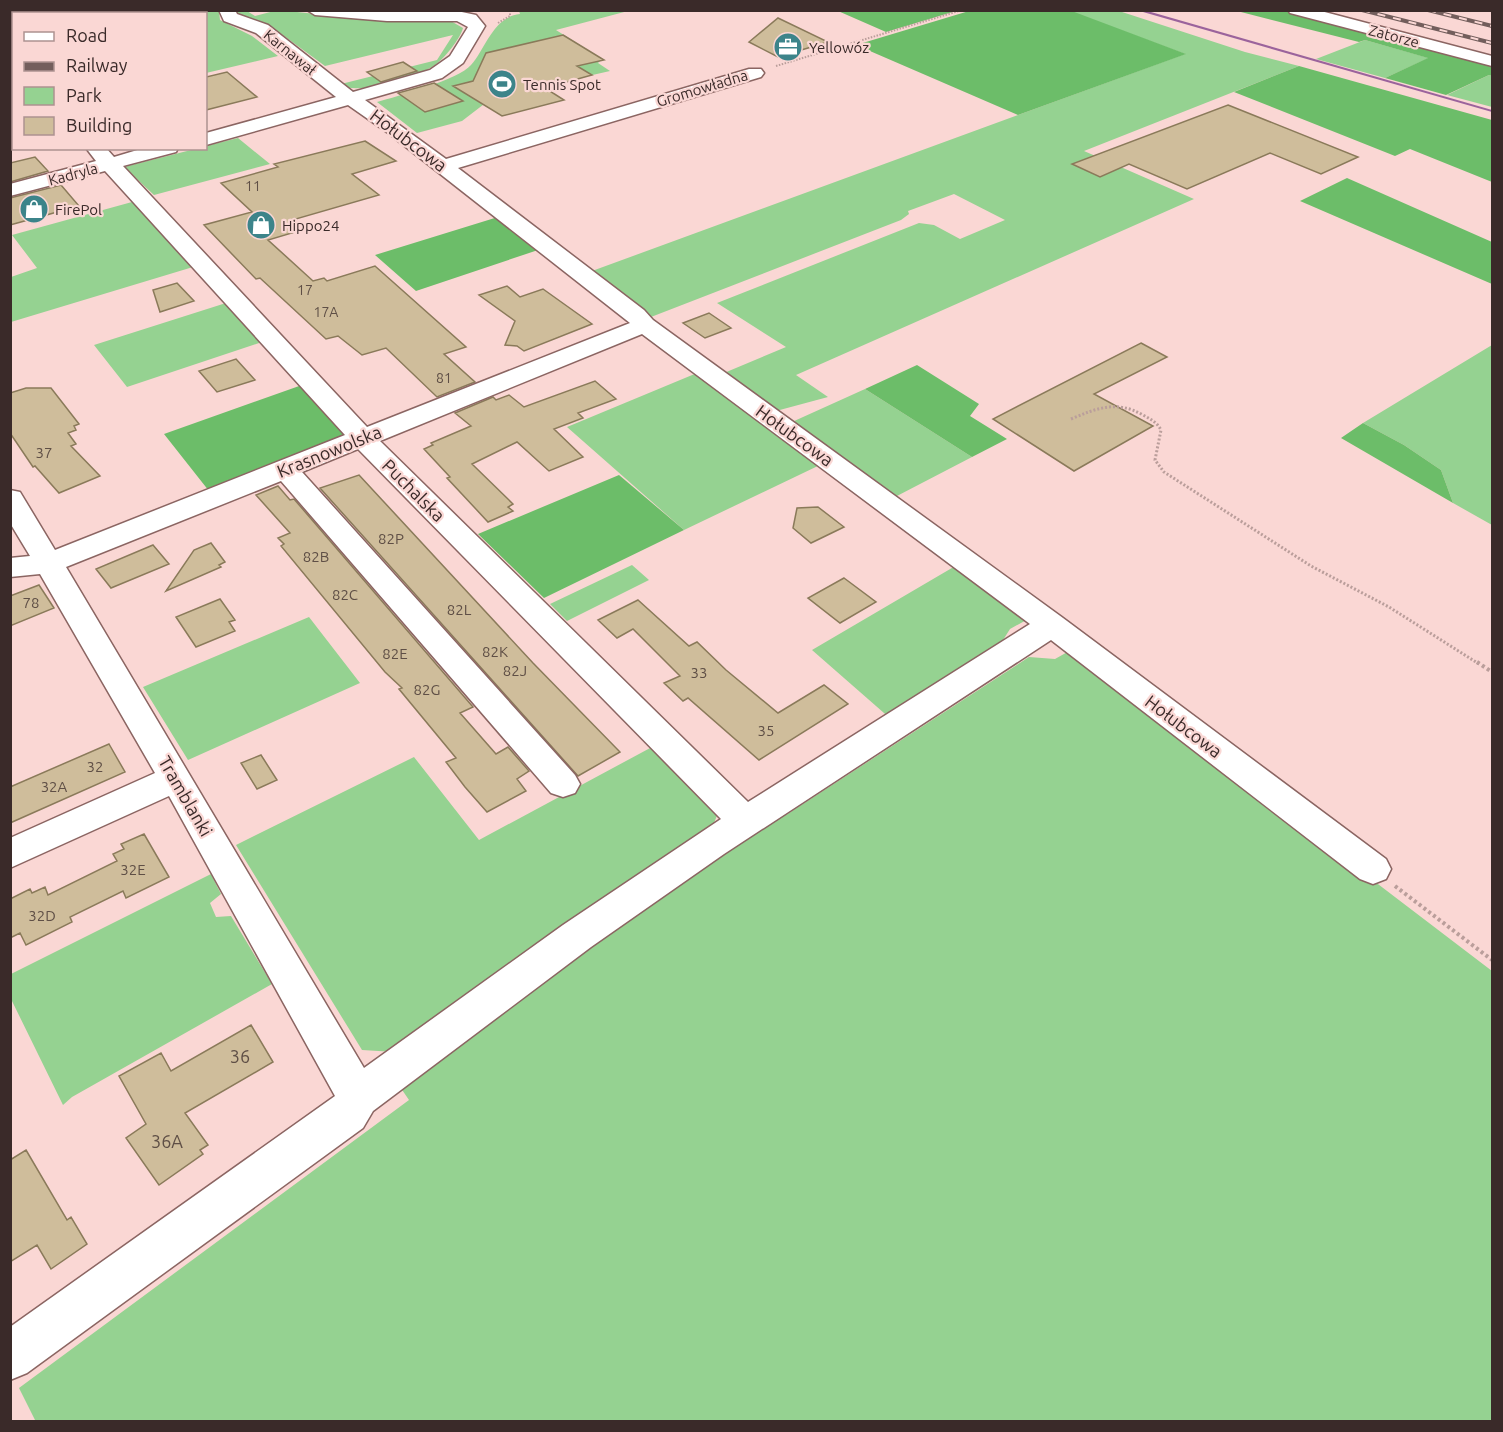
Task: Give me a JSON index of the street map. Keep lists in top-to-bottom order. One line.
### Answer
{"streets":{"street":["Zatorze","Karnawał","Gromowładna","Hołubcowa","Kadryla","Krasnowolska","Puchalska","Tramblanki"]},"crossings":[["Karnawał","Hołubcowa"],["Gromowładna","Hołubcowa"],["Hołubcowa","Krasnowolska"],["Kadryla","Puchalska"],["Krasnowolska","Puchalska"],["Krasnowolska","Tramblanki"]],"places":{"office":["Yellowóz"],"sports":["Tennis Spot"],"shop":["FirePol","Hippo24"]},"house_numbers":["11","17","17A","81","37","82P","82B","82C","78","82L","82K","82E","82J","33","82G","35","32","32A","32E","32D","36","36A"],"legend":["Road","Railway","Park","Building"]}
